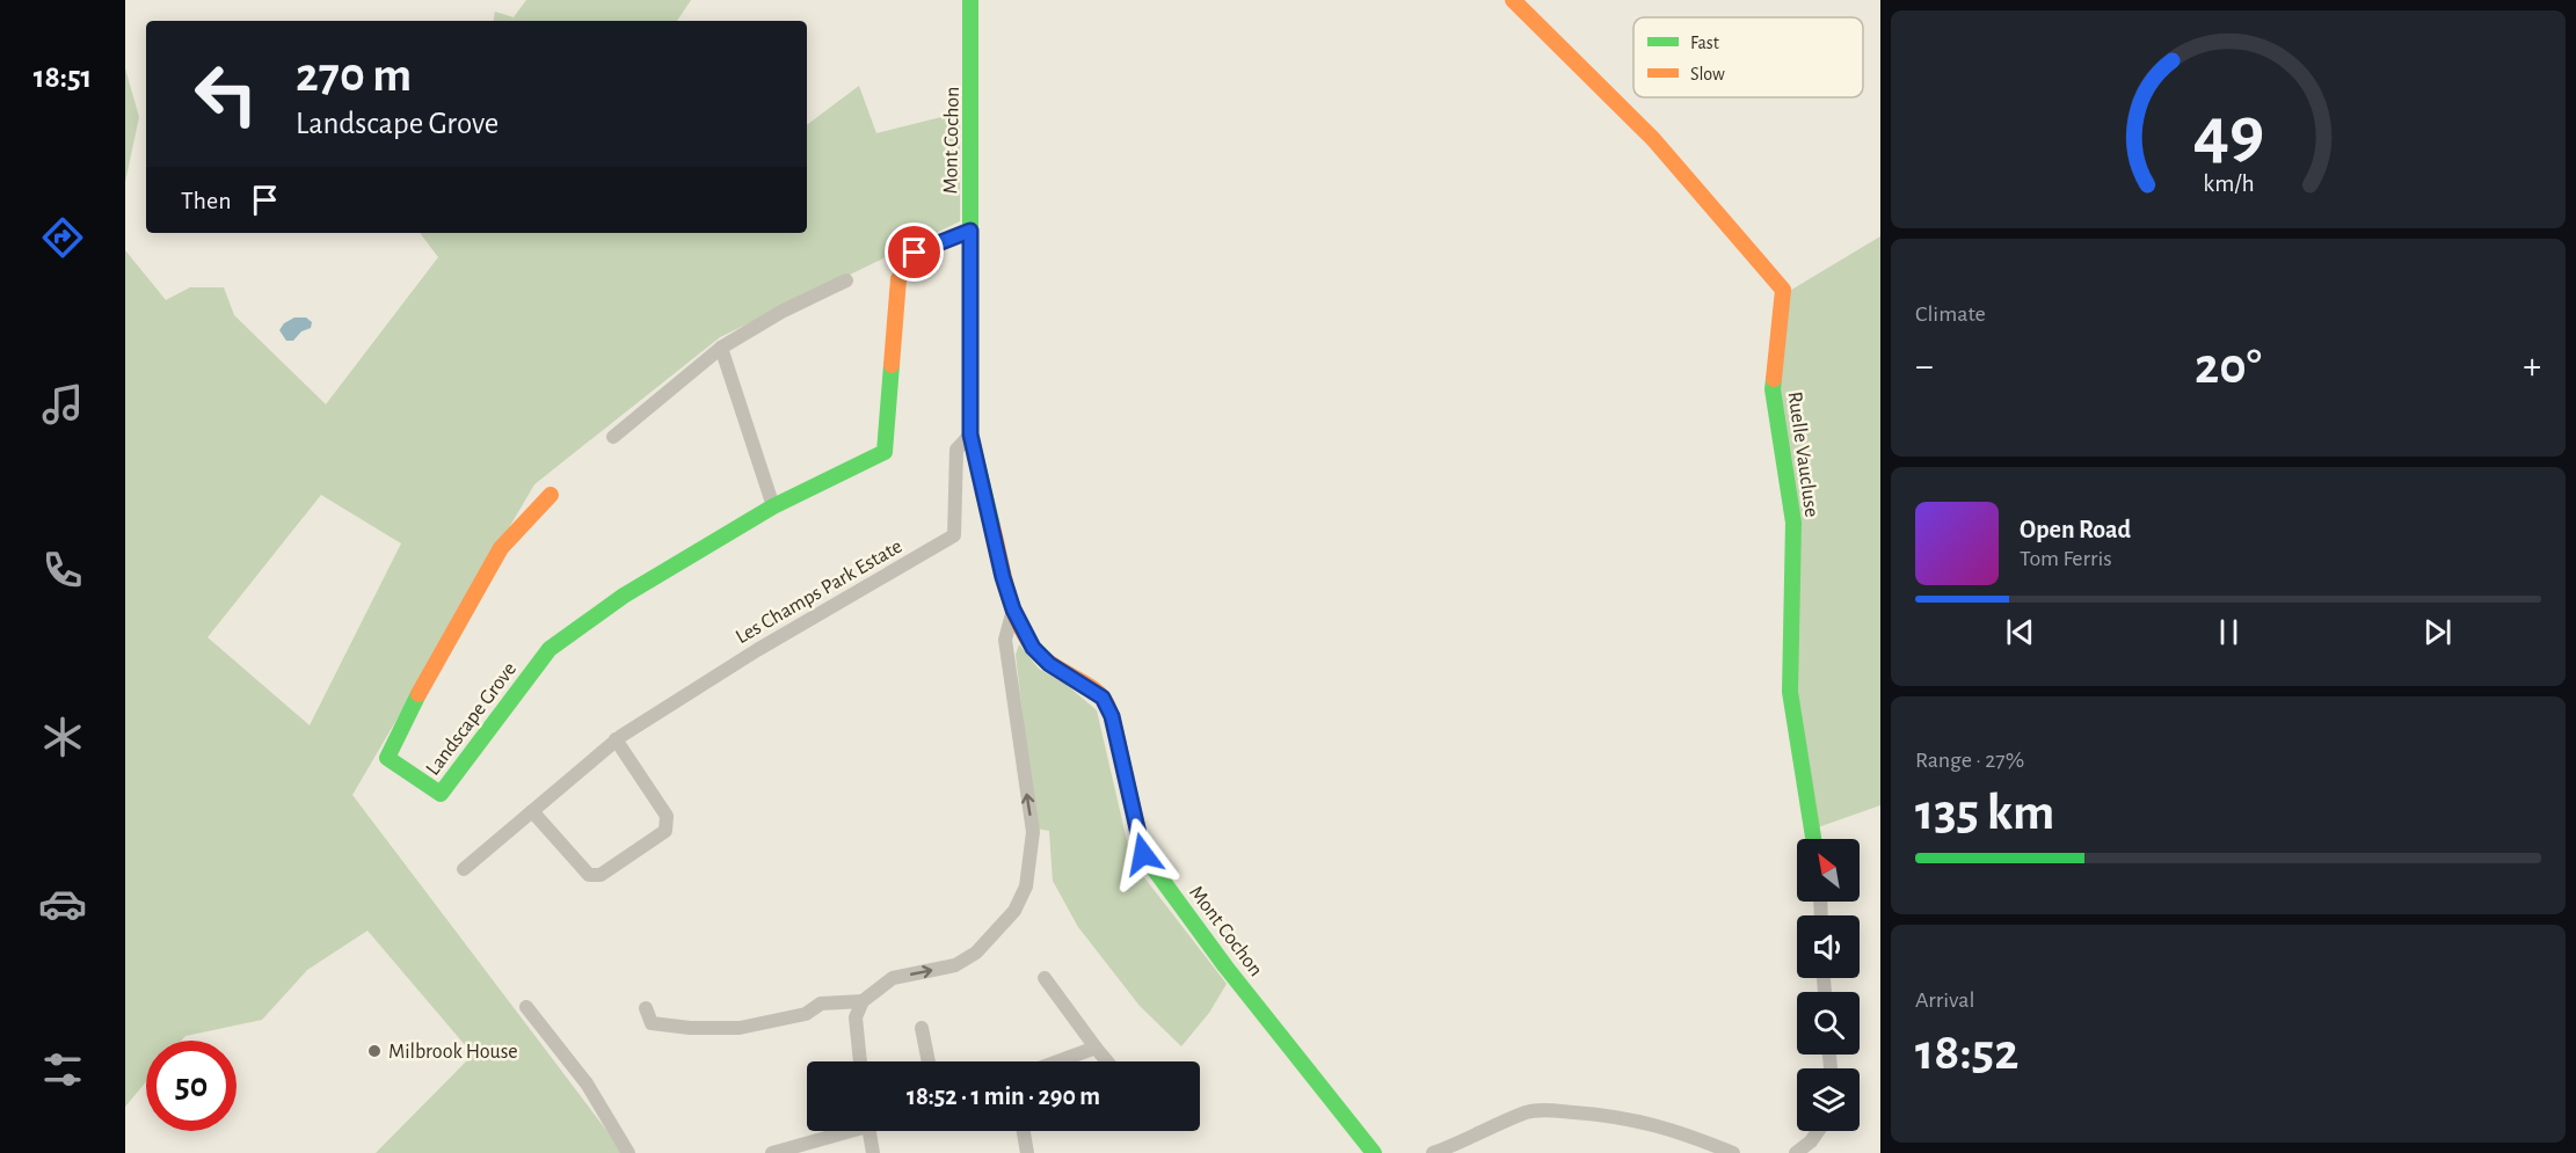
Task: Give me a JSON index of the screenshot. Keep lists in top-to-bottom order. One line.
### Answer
{"streets":{"street":["Mont Cochon","Ruelle Vaucluse","Les Champs Park Estate","Landscape Grove"]},"crossings":[["Mont Cochon","Les Champs Park Estate"],["Mont Cochon","Landscape Grove"]],"places":["Milbrook House"],"legend":["Fast","Slow"],"north":"top left","page":{"tabs":"18:51","turn":["270 m","Landscape Grove"],"then":"Then","tile":["Climate",["Range · 27%","135 km"],["Arrival","18:52"]],"heat":["−","20°","+"],"song":["Open Road","Tom Ferris"],"limit":"50","trip":"18:52 · 1 min · 290 m","gauge":["49","km/h"]}}
